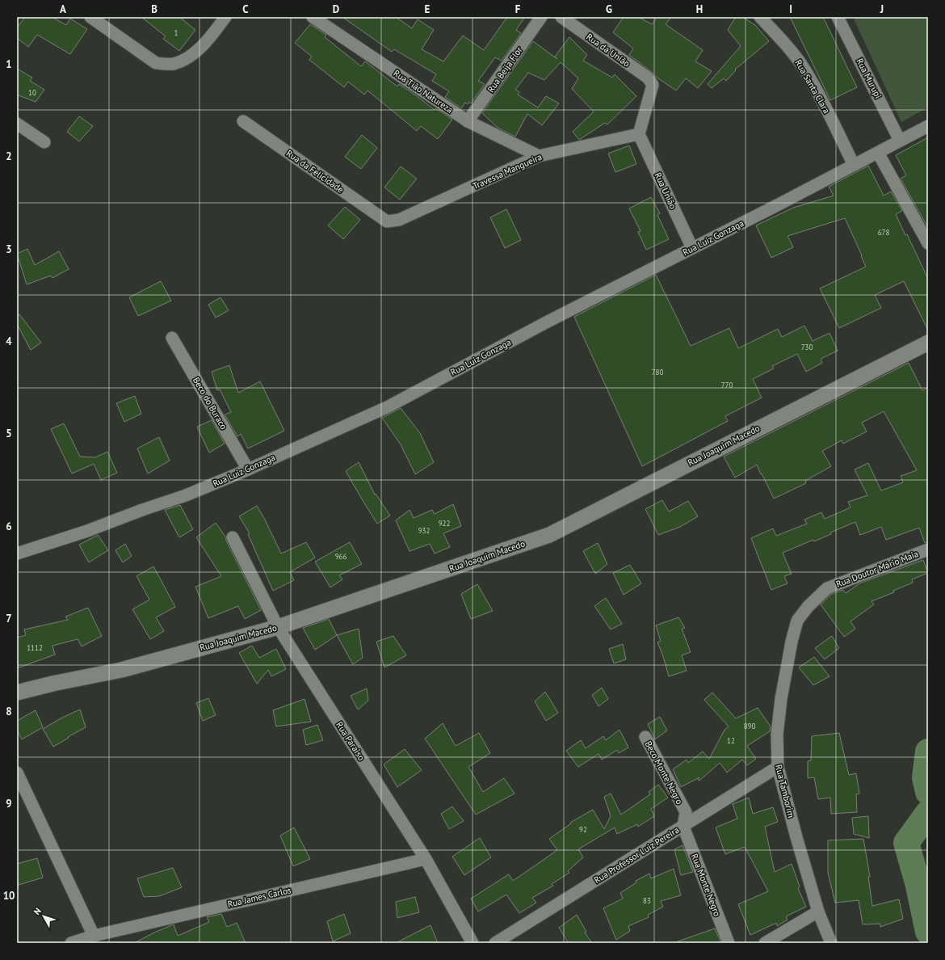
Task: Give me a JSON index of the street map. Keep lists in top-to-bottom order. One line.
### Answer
{"streets":{"street":["Rua da União","Rua Beija Flor","Rua Murupi","Rua Santa Clara","Rua Tião Natureza","Rua da Felicidade","Travessa Mangueira","Rua União","Rua Luiz Gonzaga","Beco do Buraco","Rua Joaquim Macedo","Rua Doutor Mário Maia","Rua Paraiso","Beco Monte Negro","Rua Tamborim","Rua Professor Luiz Pereira","Rua Monte Negro","Rua James Carlos"]},"crossings":[["Rua da União","Travessa Mangueira"],["Rua da União","Rua União"],["Rua Beija Flor","Rua Tião Natureza"],["Rua Murupi","Rua Luiz Gonzaga"],["Rua Santa Clara","Rua Luiz Gonzaga"],["Rua Tião Natureza","Travessa Mangueira"],["Rua da Felicidade","Travessa Mangueira"],["Travessa Mangueira","Rua União"],["Rua União","Rua Luiz Gonzaga"],["Rua Luiz Gonzaga","Beco do Buraco"],["Rua Joaquim Macedo","Rua Paraiso"],["Rua Doutor Mário Maia","Rua Tamborim"],["Rua Paraiso","Rua James Carlos"],["Beco Monte Negro","Rua Professor Luiz Pereira"],["Beco Monte Negro","Rua Monte Negro"],["Rua Tamborim","Rua Professor Luiz Pereira"],["Rua Professor Luiz Pereira","Rua Monte Negro"]],"house_numbers":["1","10","678","730","780","770","922","932","966","1112","890","12","92","83"],"north":"top left","grid":{"columns":["A","B","C","D","E","F","G","H","I","J"],"rows":["1","2","3","4","5","6","7","8","9","10"]}}
